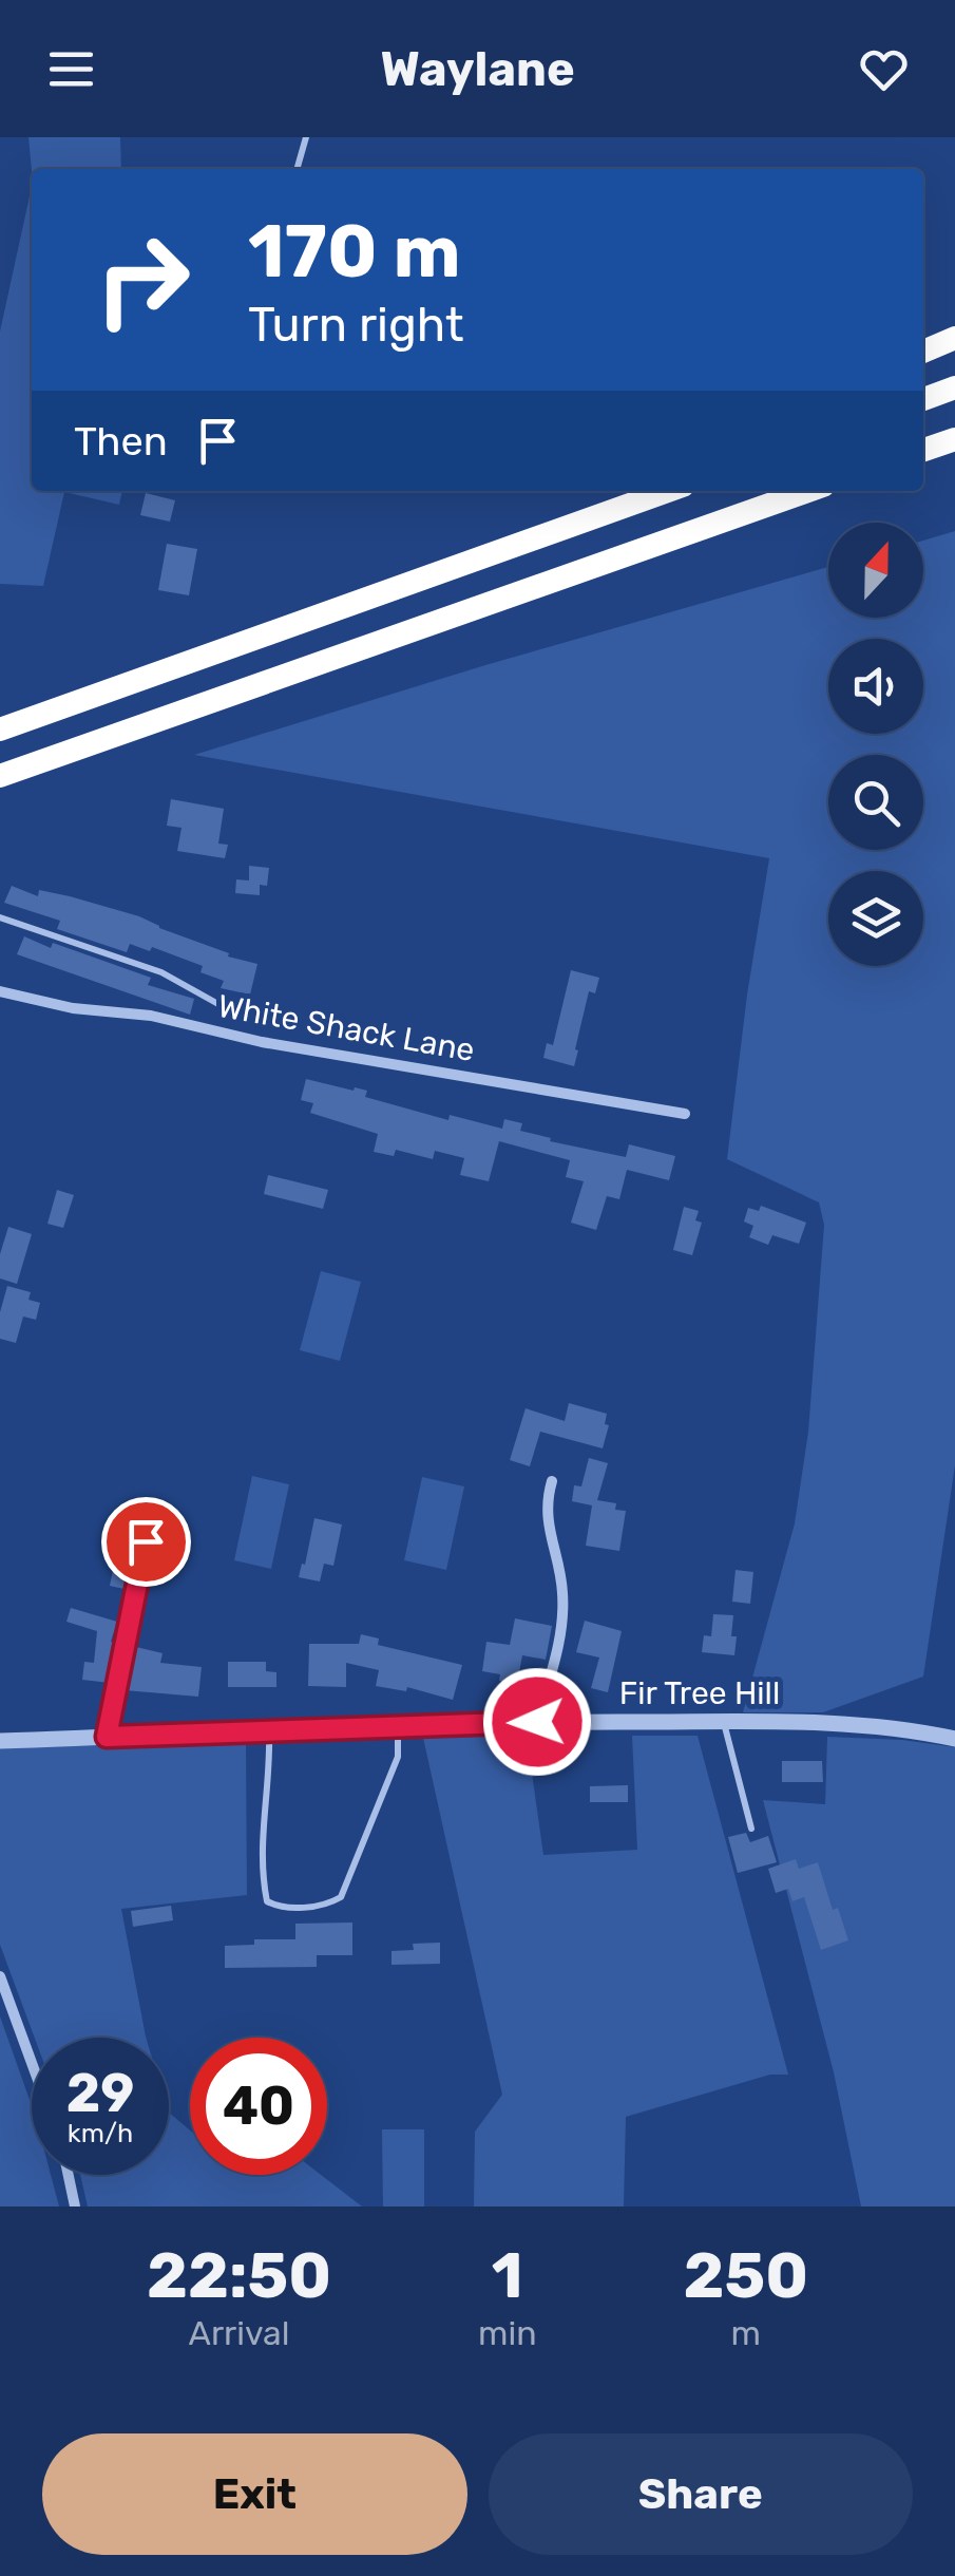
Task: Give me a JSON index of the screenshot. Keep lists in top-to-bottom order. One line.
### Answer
{"streets":{"street":["White Shack Lane","Fir Tree Hill"]},"north":"top","page":{"header":"Waylane","turn":["170 m","Turn right"],"then":"Then","speed":"29 km/h","limit":"40","eta":["22:50","Arrival","1","min","250","m"],"buttons":["Exit","Share"]}}
